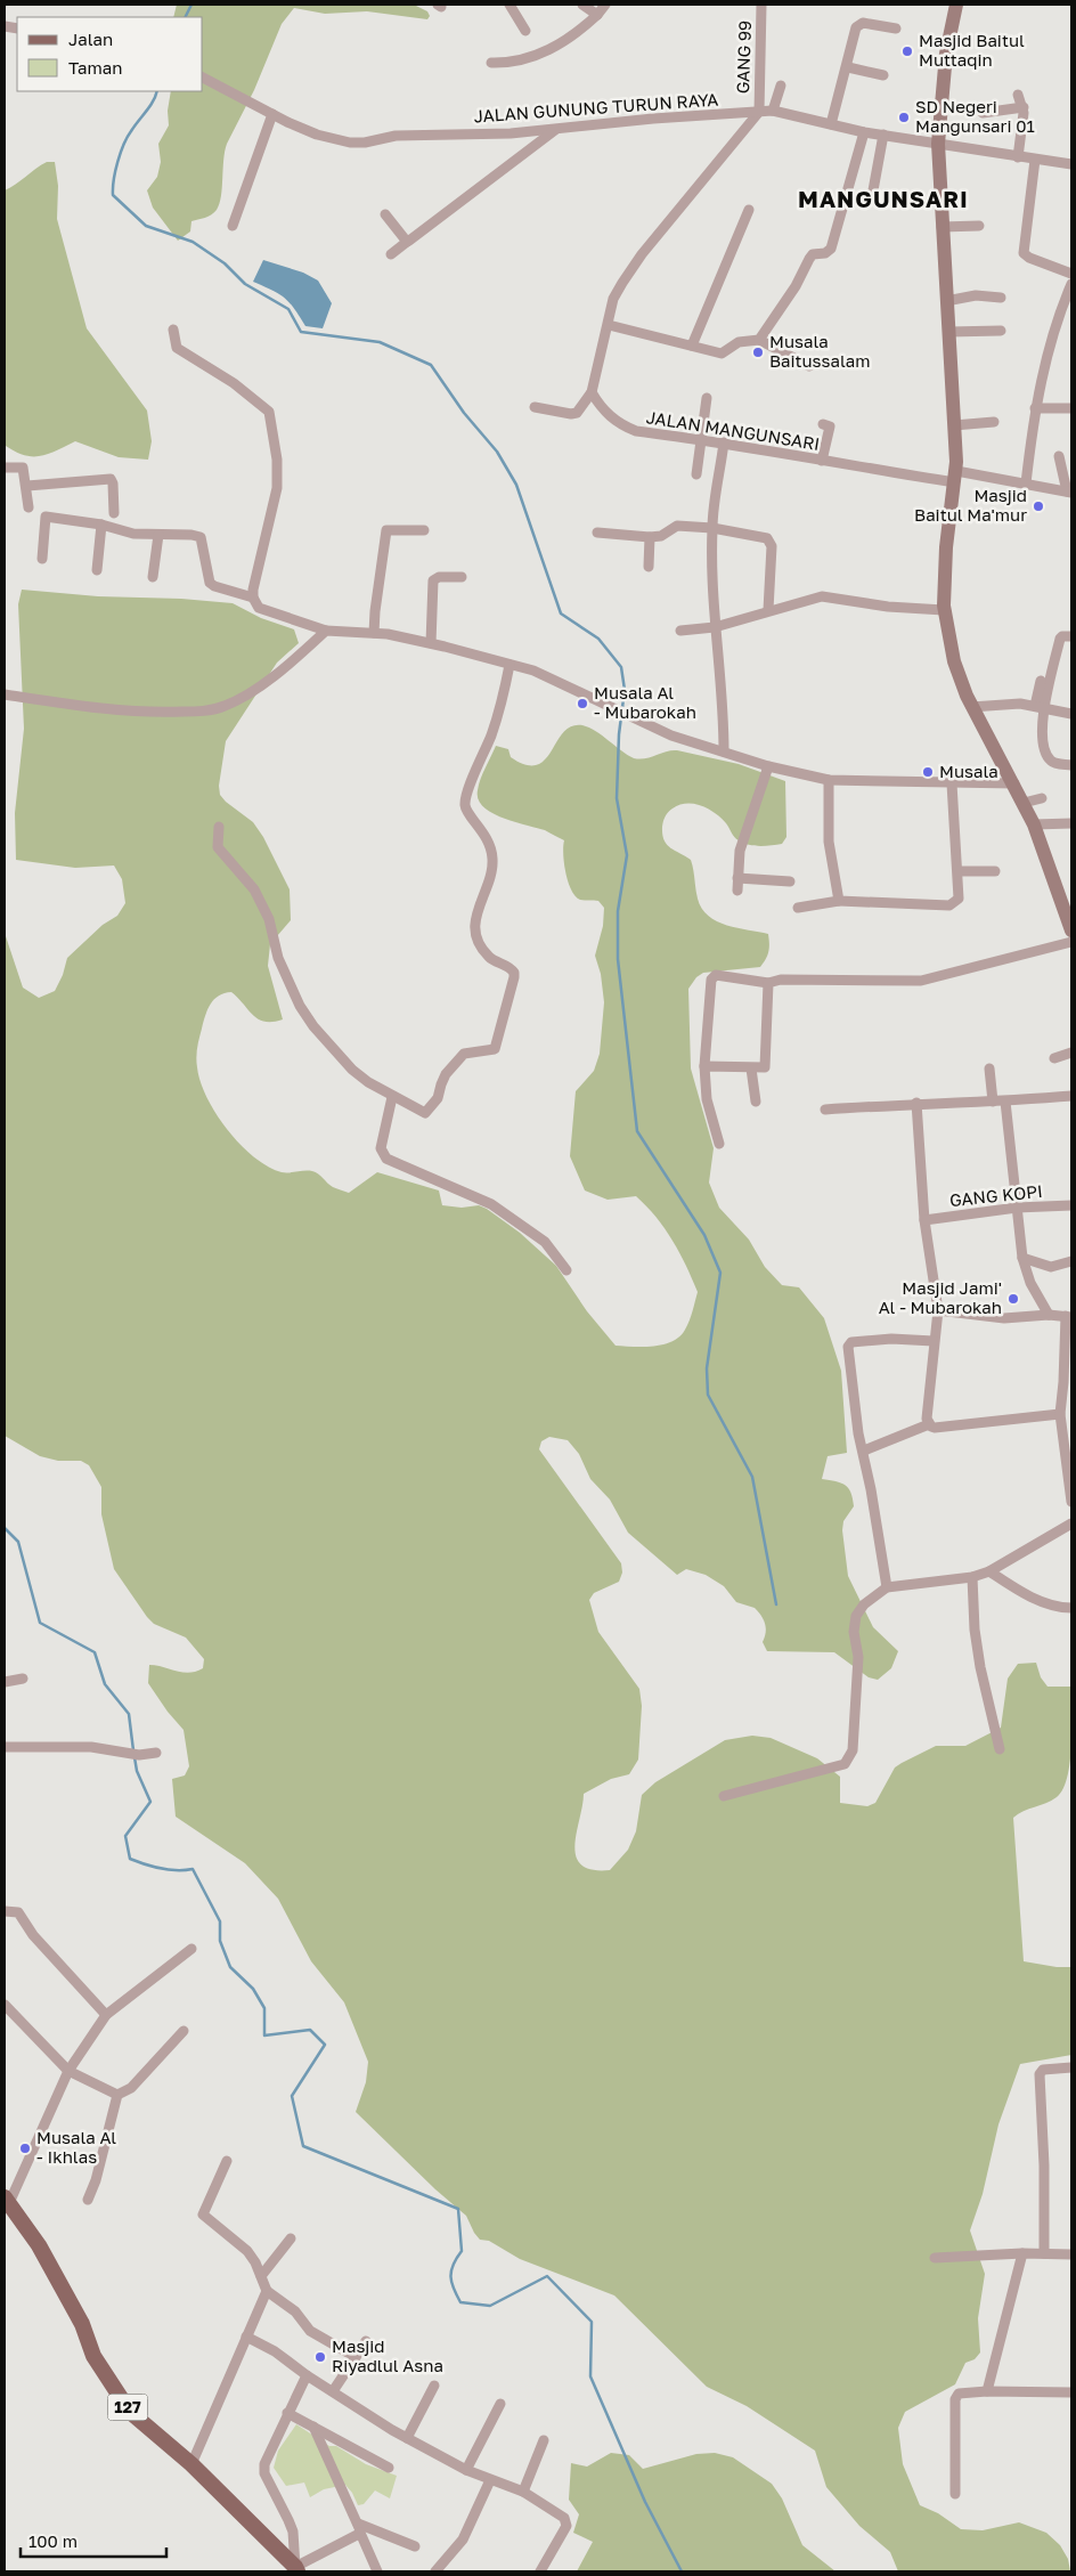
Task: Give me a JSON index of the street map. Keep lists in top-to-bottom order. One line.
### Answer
{"streets":{"main road":["127"],"street":["GANG 99","JALAN GUNUNG TURUN RAYA","JALAN MANGUNSARI","GANG KOPI"]},"crossings":[["GANG 99","JALAN GUNUNG TURUN RAYA"]],"districts":["MANGUNSARI"],"places":["Masjid Baitul Muttaqin","SD Negeri Mangunsari 01","Musala Baitussalam","Masjid Baitul Ma'mur","Musala Al - Mubarokah","Musala","Masjid Jami' Al - Mubarokah","Musala Al - Ikhlas","Masjid Riyadlul Asna"],"legend":["Jalan","Taman"],"scale_bar":"100 m"}
